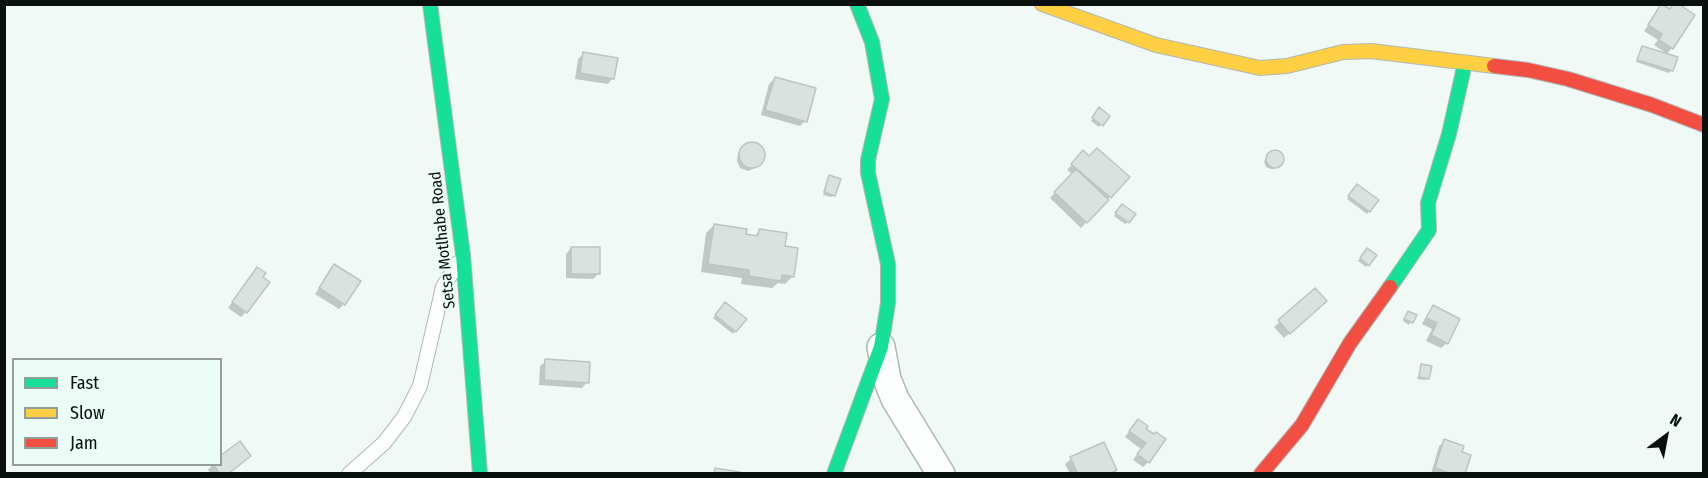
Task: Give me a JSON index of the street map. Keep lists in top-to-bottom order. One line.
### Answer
{"streets":{"street":["Setsa Motlhabe Road"]},"legend":["Fast","Slow","Jam"],"north":"top right"}
